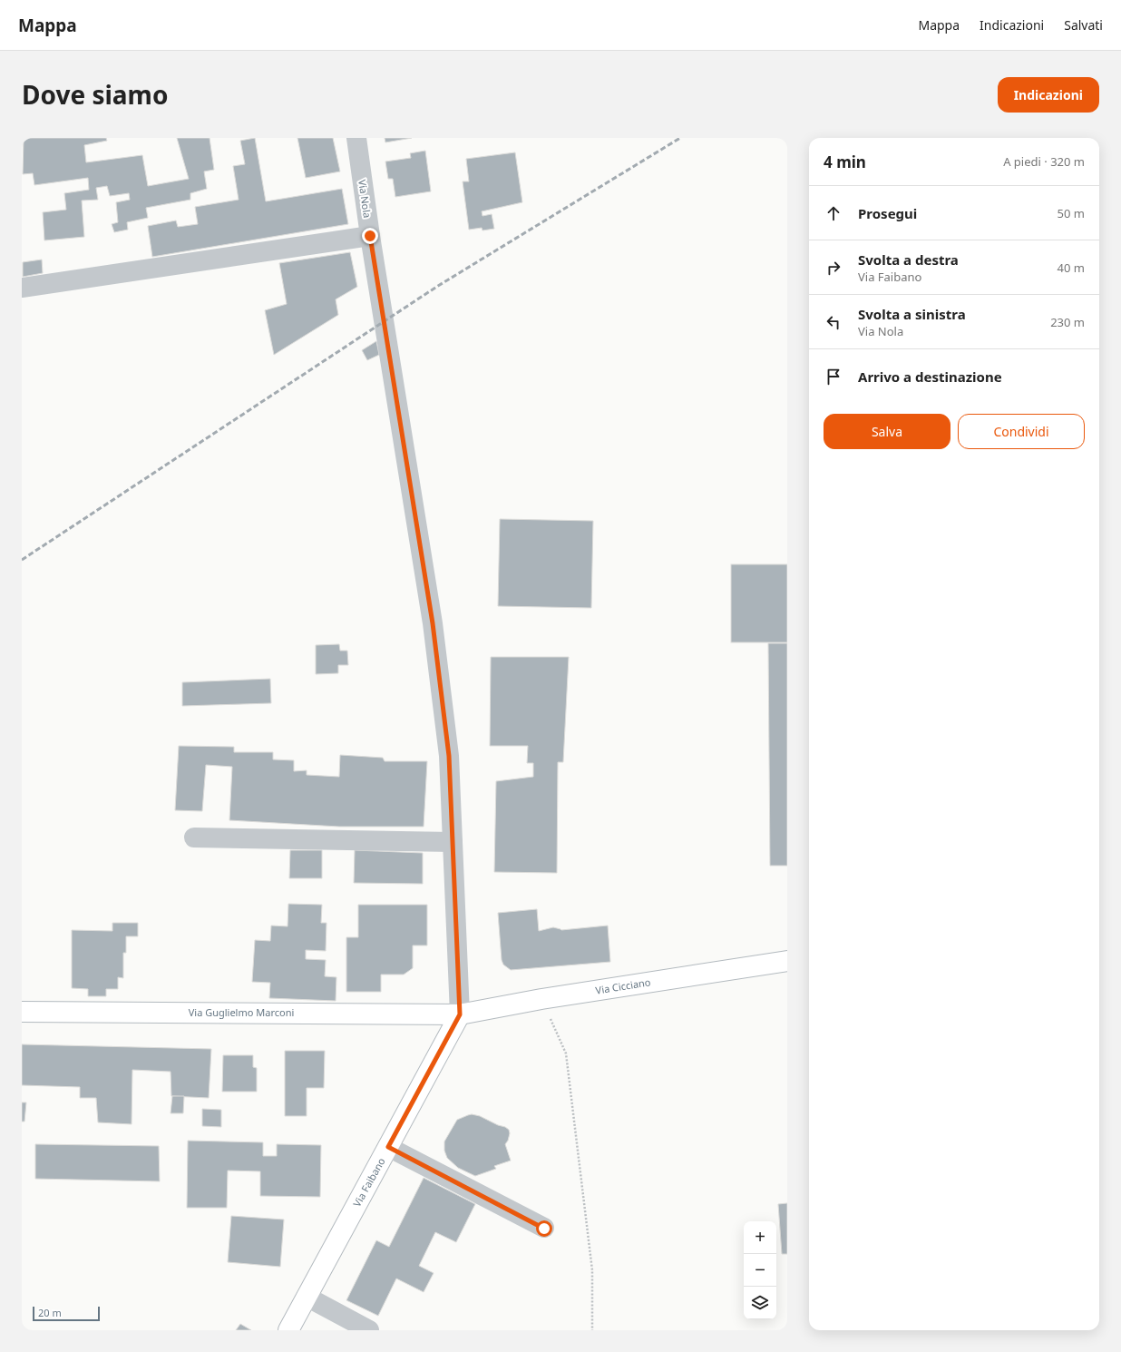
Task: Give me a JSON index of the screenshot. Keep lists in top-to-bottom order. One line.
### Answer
{"streets":{"street":["Via Nola","Via Cicciano","Via Guglielmo Marconi","Via Faibano"]},"crossings":[["Via Nola","Via Cicciano"],["Via Nola","Via Guglielmo Marconi"],["Via Nola","Via Faibano"],["Via Cicciano","Via Guglielmo Marconi"],["Via Cicciano","Via Faibano"],["Via Guglielmo Marconi","Via Faibano"]],"scale_bar":"20 m","page":{"header":"Mappa","nav":["Mappa","Indicazioni","Salvati"],"title":"Dove siamo","buttons":["Indicazioni",["Salva","Condividi"]],"heading":["4 min","A piedi · 320 m"],"list":[["Prosegui","50 m"],["Svolta a destra","Via Faibano","40 m"],["Svolta a sinistra","Via Nola","230 m"],"Arrivo a destinazione"],"map_buttons":["+","−"],"scale":"20 m"}}
